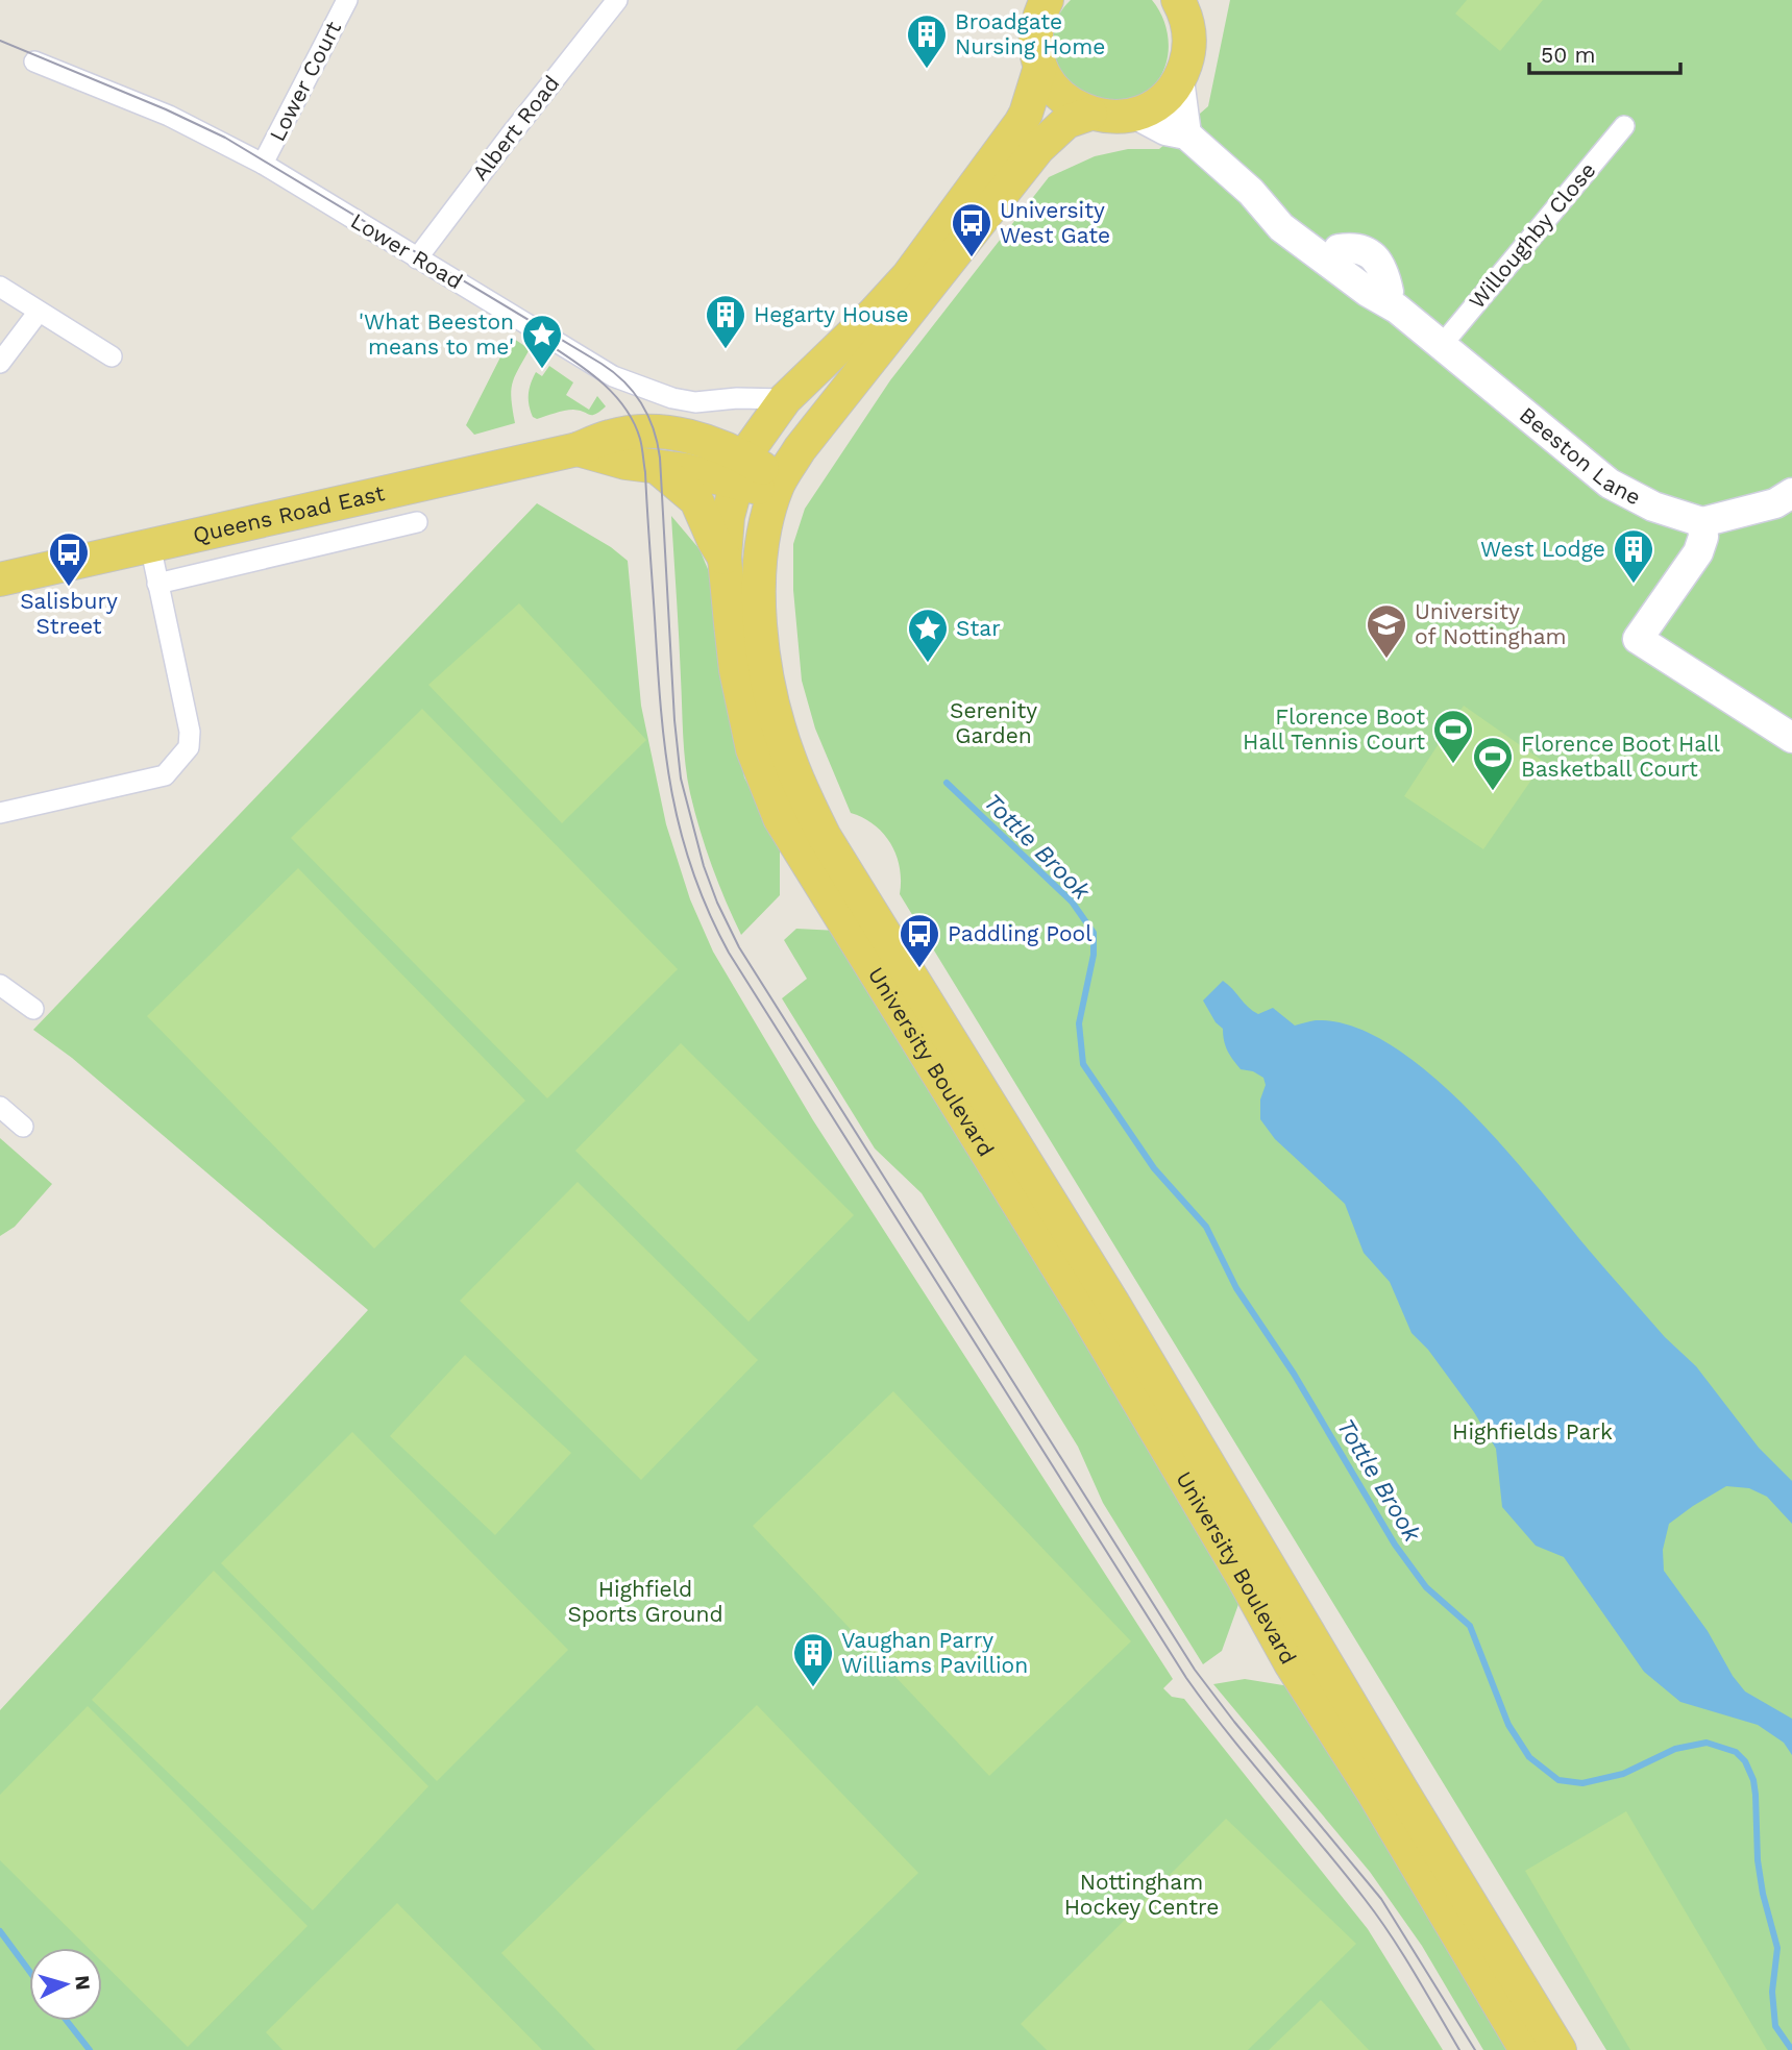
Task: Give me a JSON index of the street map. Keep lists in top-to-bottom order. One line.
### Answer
{"streets":{"main road":["Queens Road East","University Boulevard"],"street":["Lower Court","Albert Road","Willoughby Close","Lower Road","Beeston Lane"]},"crossings":[["Lower Court","Lower Road"],["Albert Road","Lower Road"],["Willoughby Close","Beeston Lane"],["Lower Road","University Boulevard"],["Queens Road East","University Boulevard"]],"water":["Tottle Brook"],"parks":["Serenity Garden","Highfields Park","Highfield Sports Ground","Nottingham Hockey Centre"],"places":{"building":["Broadgate Nursing Home","Hegarty House","West Lodge","Vaughan Parry Williams Pavillion"],"bus stop":["University West Gate","Salisbury Street","Paddling Pool"],"place":["'What Beeston means to me'","Star"],"school or university":["University of Nottingham"],"sports":["Florence Boot Hall Tennis Court","Florence Boot Hall Basketball Court"]},"scale_bar":"50 m","north":"right"}
